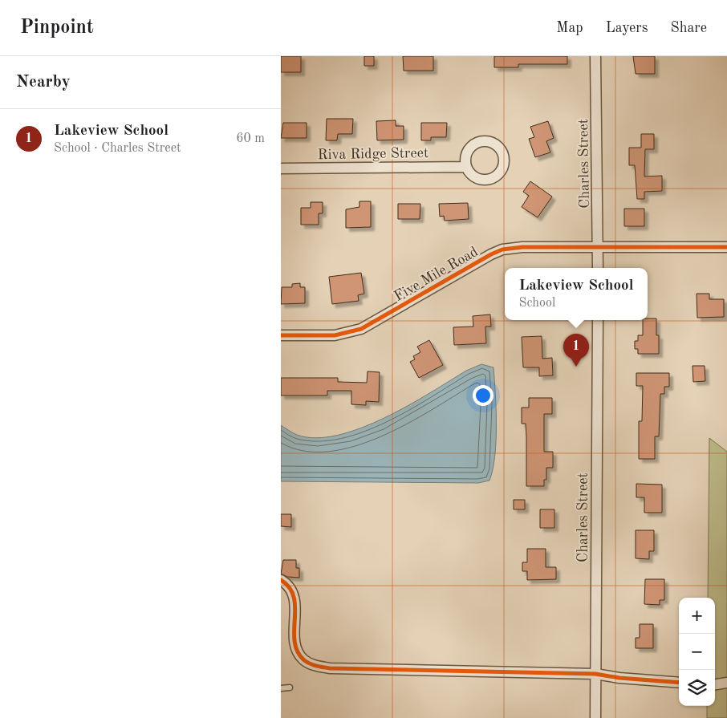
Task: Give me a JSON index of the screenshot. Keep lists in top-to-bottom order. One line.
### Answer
{"streets":{"street":["Riva Ridge Street","Charles Street","Five Mile Road"]},"crossings":[["Charles Street","Five Mile Road"]],"page":{"header":"Pinpoint","nav":["Map","Layers","Share"],"heading":"Nearby","list":[{"mark":"1","name":"Lakeview School","note":"School · Charles Street","value":"60 m"}],"popup":["Lakeview School","School"],"pins":"1","map_buttons":["+","−"]}}
